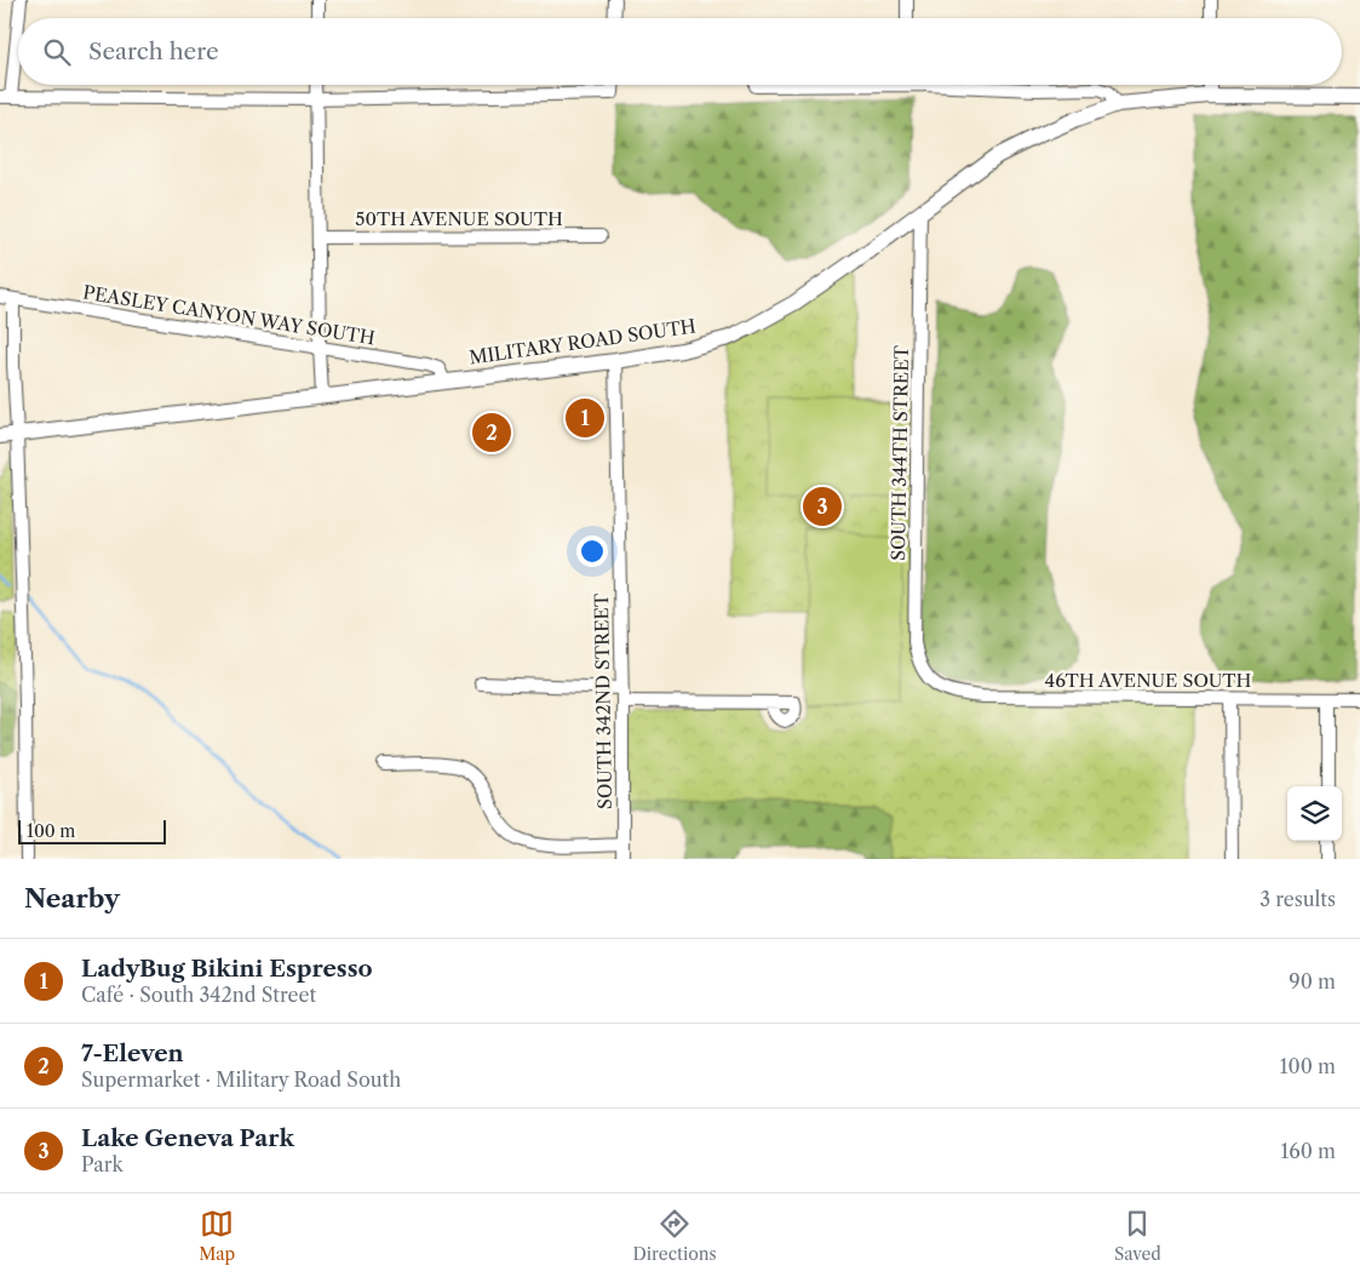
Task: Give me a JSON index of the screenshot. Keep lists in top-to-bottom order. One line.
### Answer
{"streets":{"main road":["MILITARY ROAD SOUTH"],"street":["50TH AVENUE SOUTH","PEASLEY CANYON WAY SOUTH","SOUTH 344TH STREET","46TH AVENUE SOUTH","SOUTH 342ND STREET"]},"crossings":[["PEASLEY CANYON WAY SOUTH","MILITARY ROAD SOUTH"],["MILITARY ROAD SOUTH","SOUTH 344TH STREET"],["MILITARY ROAD SOUTH","SOUTH 342ND STREET"],["SOUTH 344TH STREET","46TH AVENUE SOUTH"]],"scale_bar":"100 m","page":{"search":"Search here","pins":["1","2","3"],"scale":"100 m","heading":["Nearby","3 results"],"list":[{"mark":"1","name":"LadyBug Bikini Espresso","note":"Café · South 342nd Street","value":"90 m"},{"mark":"2","name":"7-Eleven","note":"Supermarket · Military Road South","value":"100 m"},{"mark":"3","name":"Lake Geneva Park","note":"Park","value":"160 m"}],"nav":["Map","Directions","Saved"]}}
